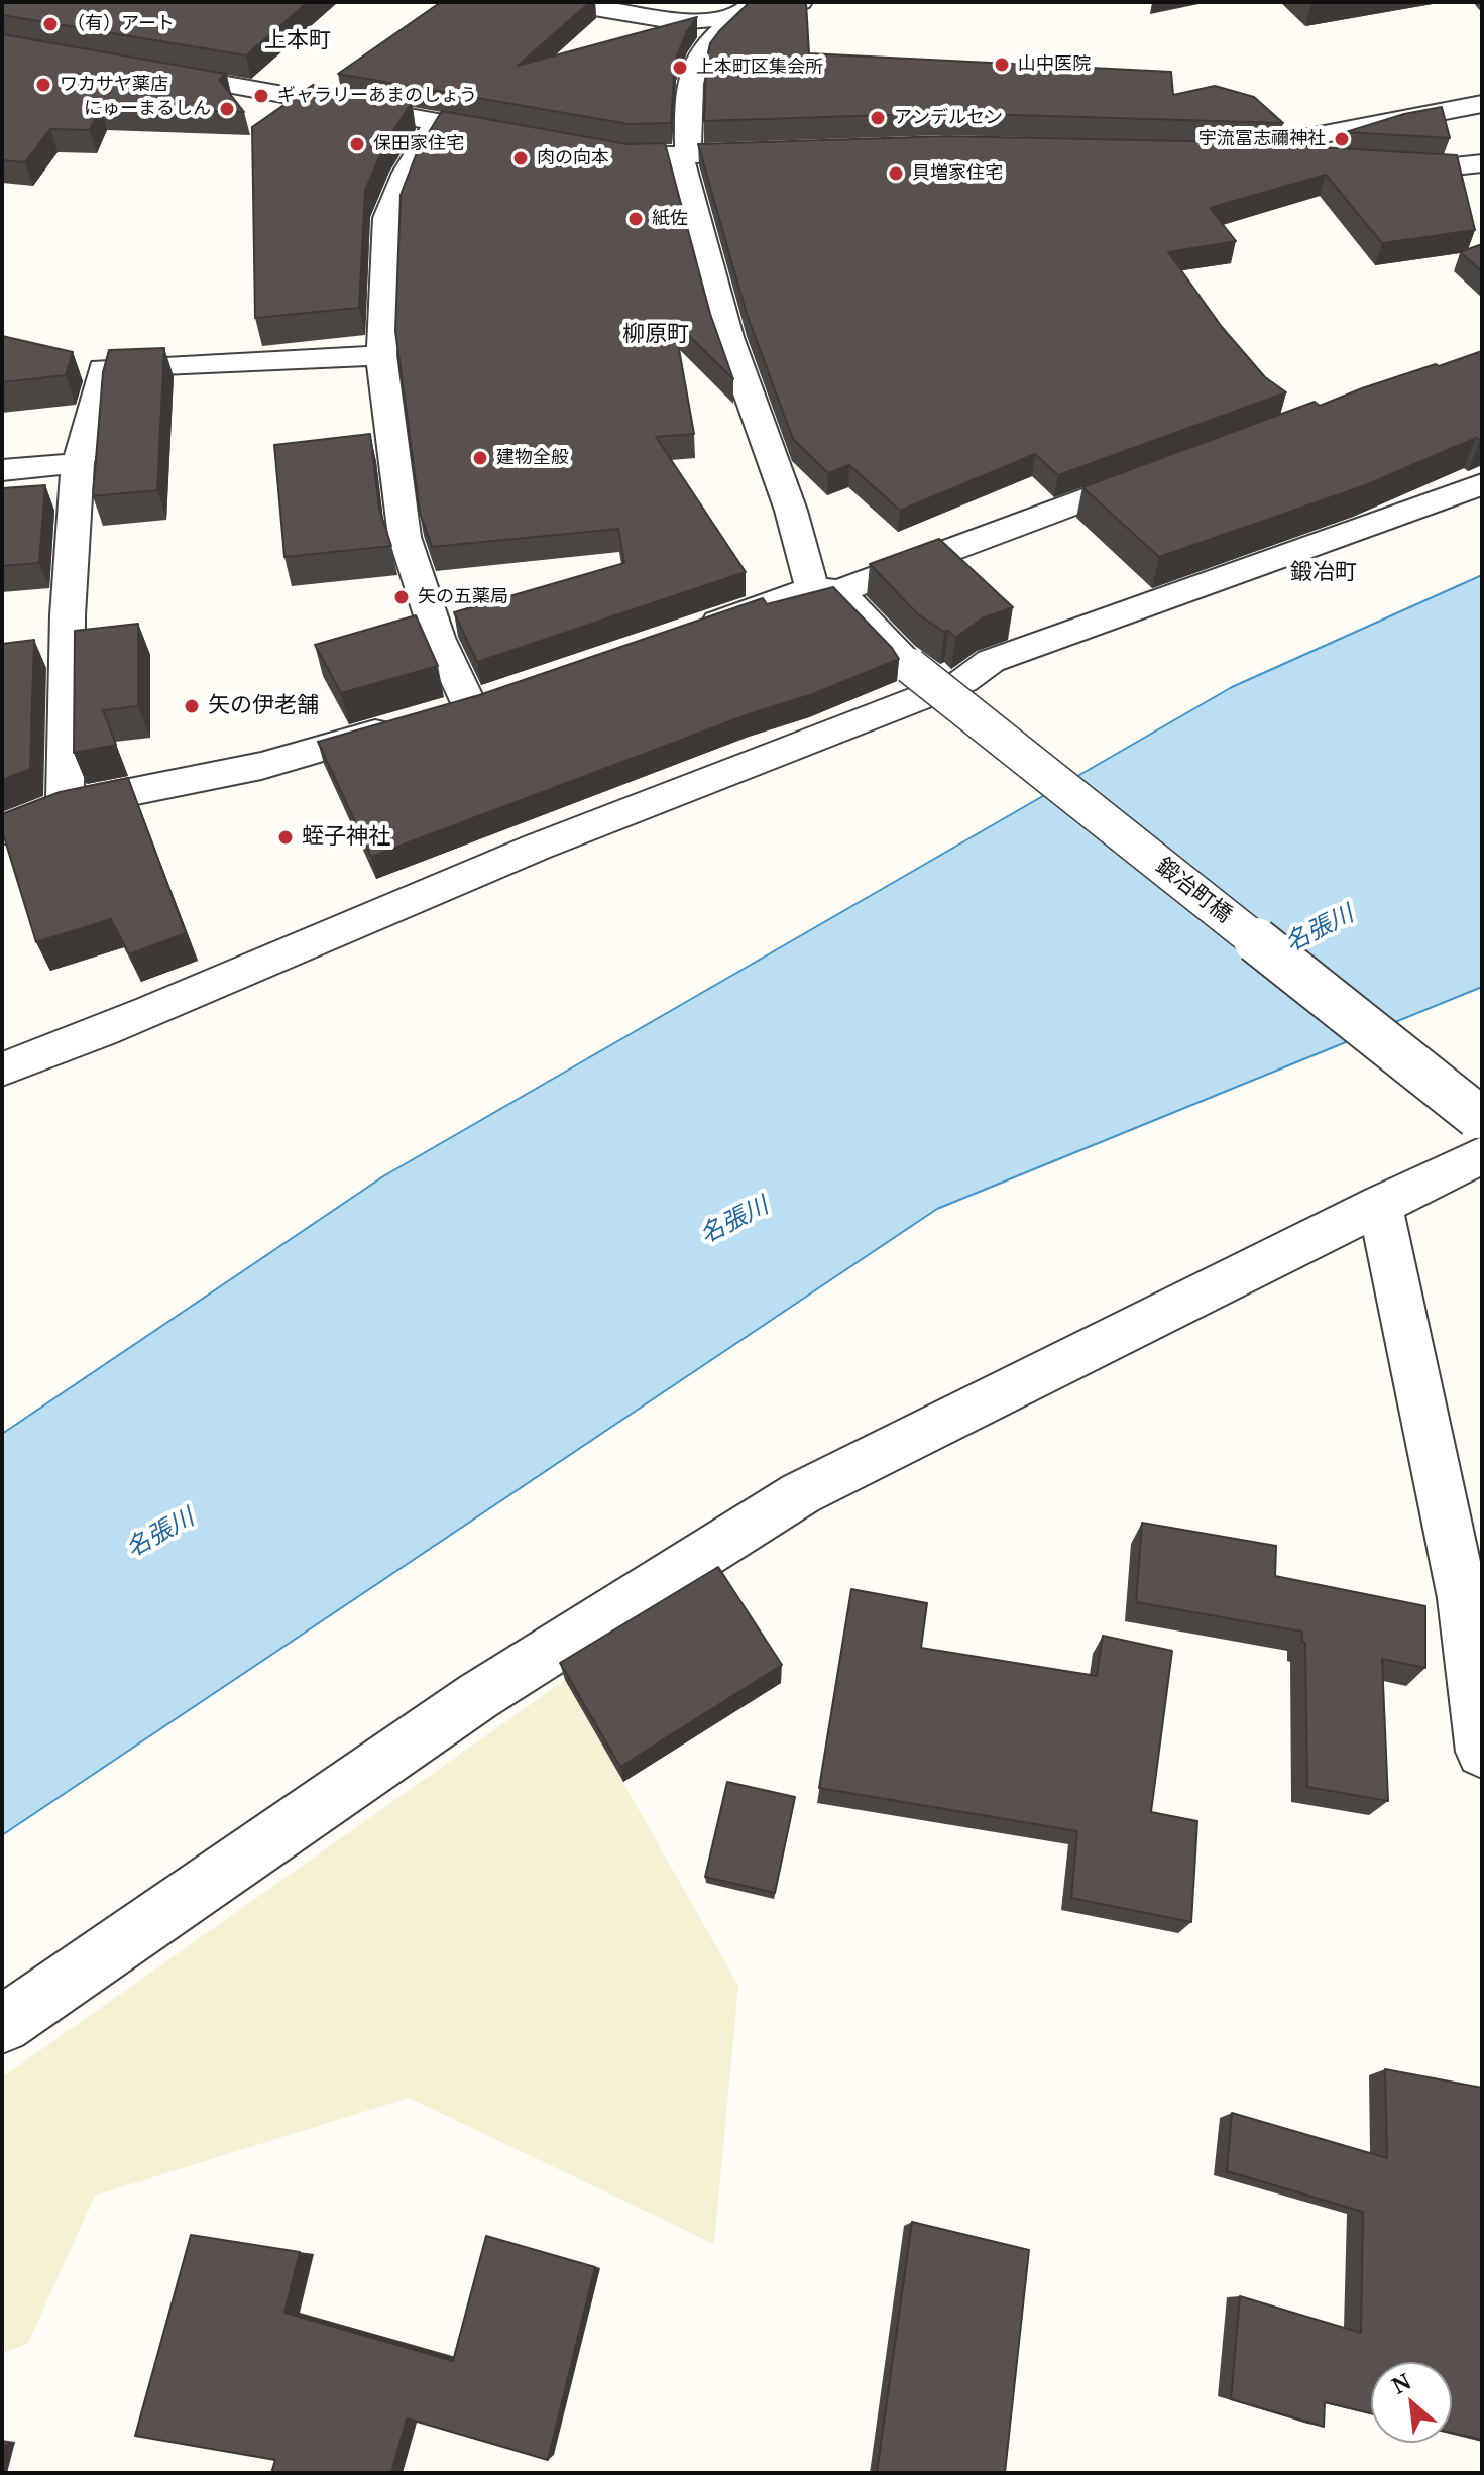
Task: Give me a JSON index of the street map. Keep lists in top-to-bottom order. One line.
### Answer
{"streets":{"street":["鍛冶町橋"]},"districts":["上本町","柳原町","鍛冶町"],"water":["名張川"],"places":["（有）アート","山中医院","上本町区集会所","ワカサヤ薬店","ギャラリーあまのしょう","にゅーまるしん","アンデルセン","宇流冨志禰神社","保田家住宅","肉の向本","貝増家住宅","紙佐","建物全般","矢の五薬局","矢の伊老舗","蛭子神社"],"north":"top left"}
